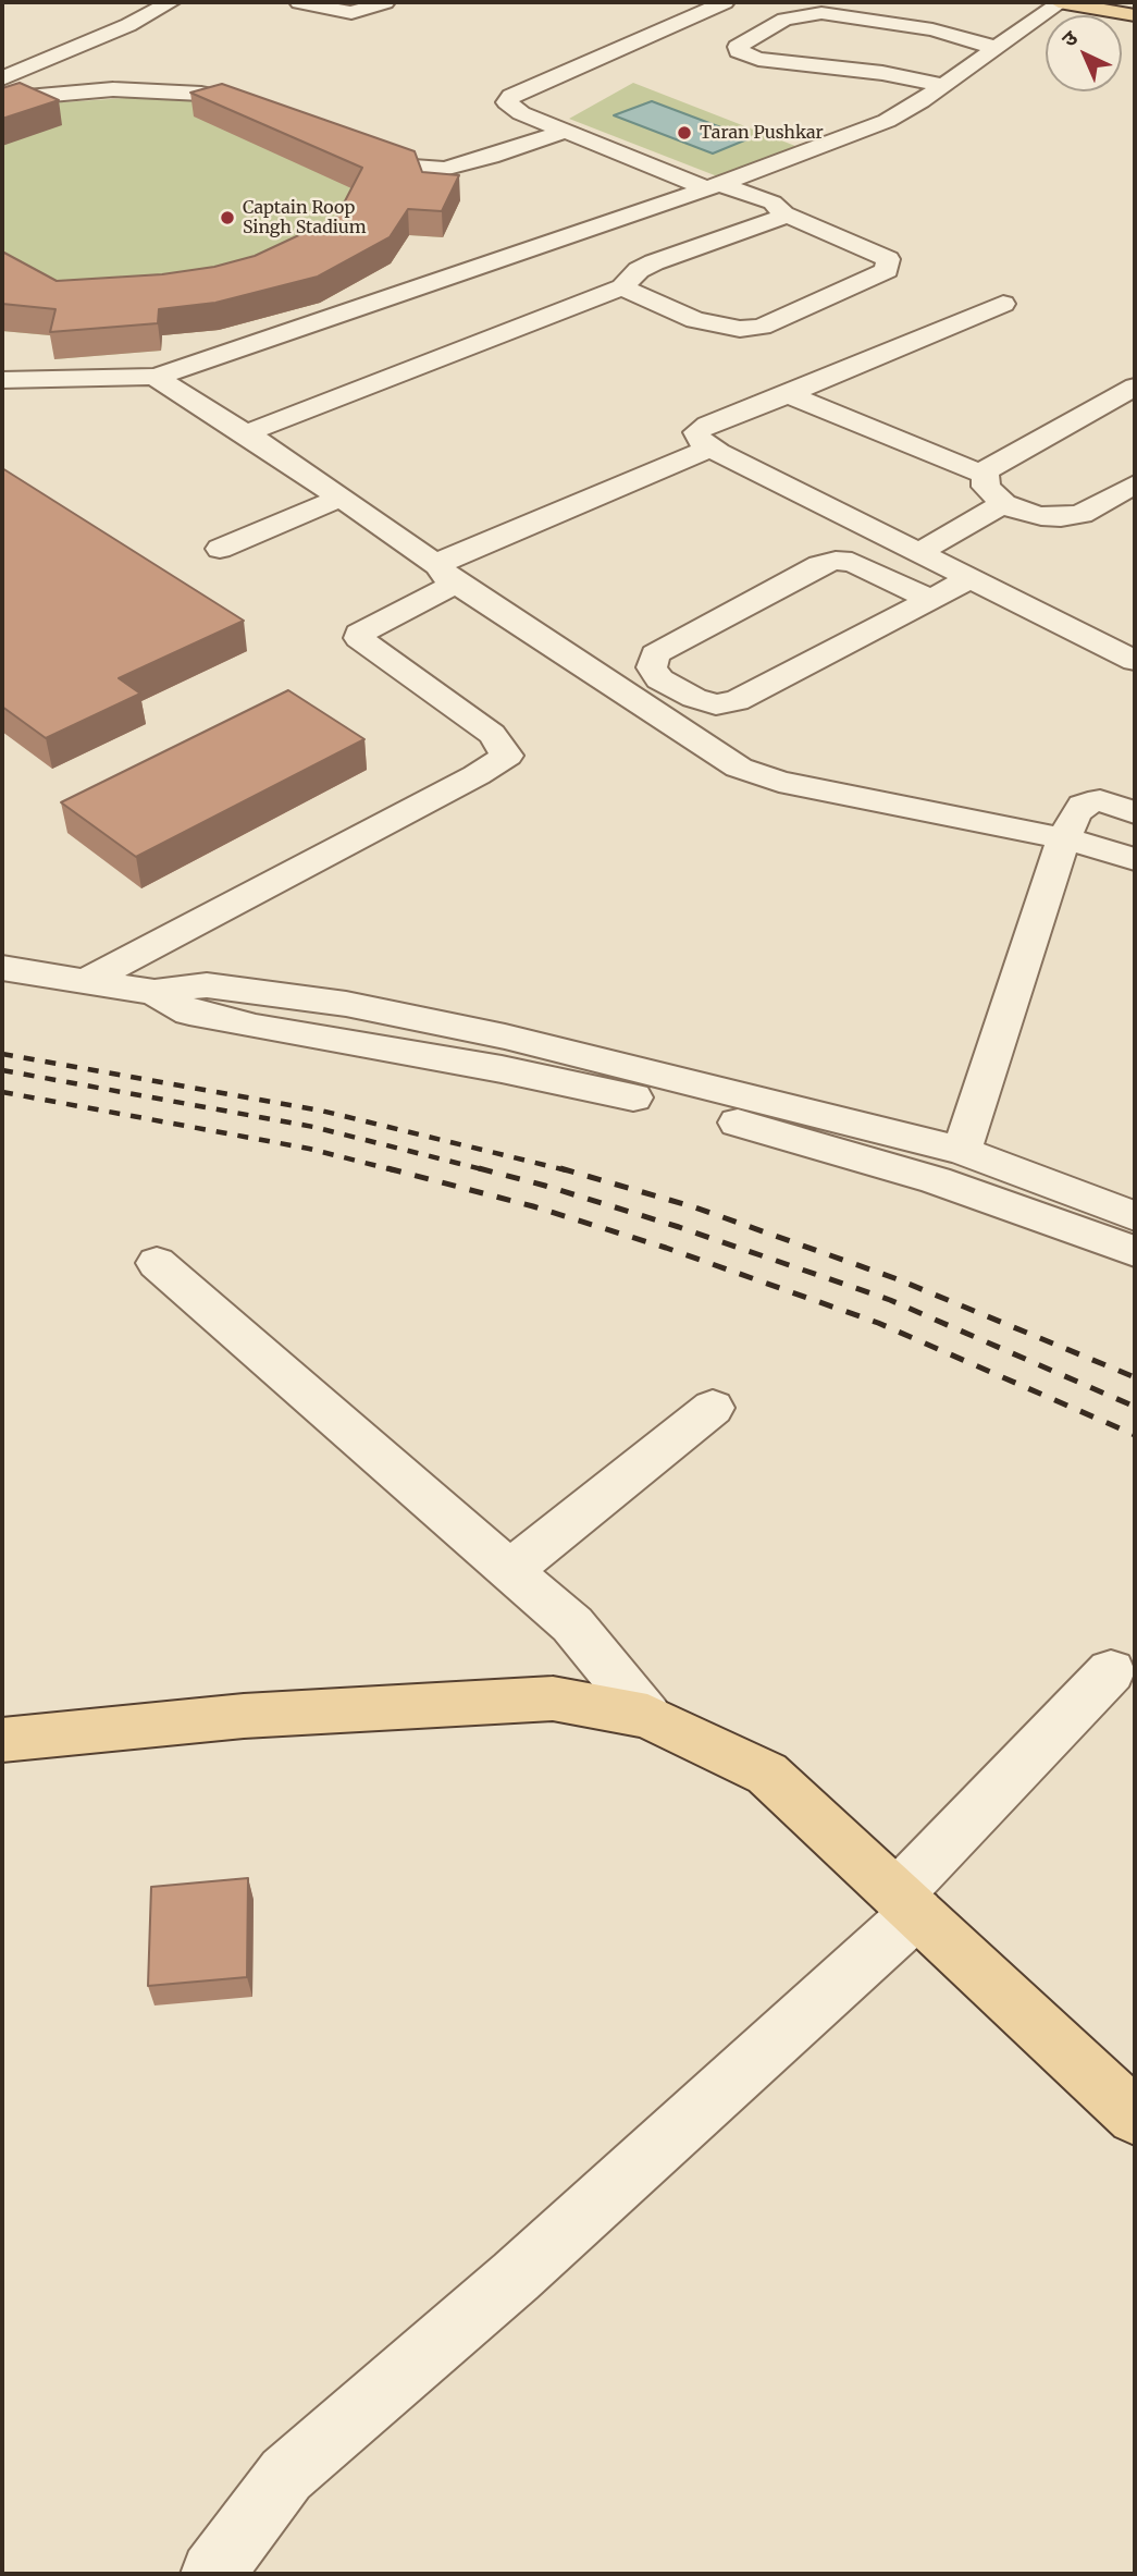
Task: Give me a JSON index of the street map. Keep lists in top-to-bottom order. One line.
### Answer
{"places":["Taran Pushkar","Captain Roop Singh Stadium"],"north":"top left"}
